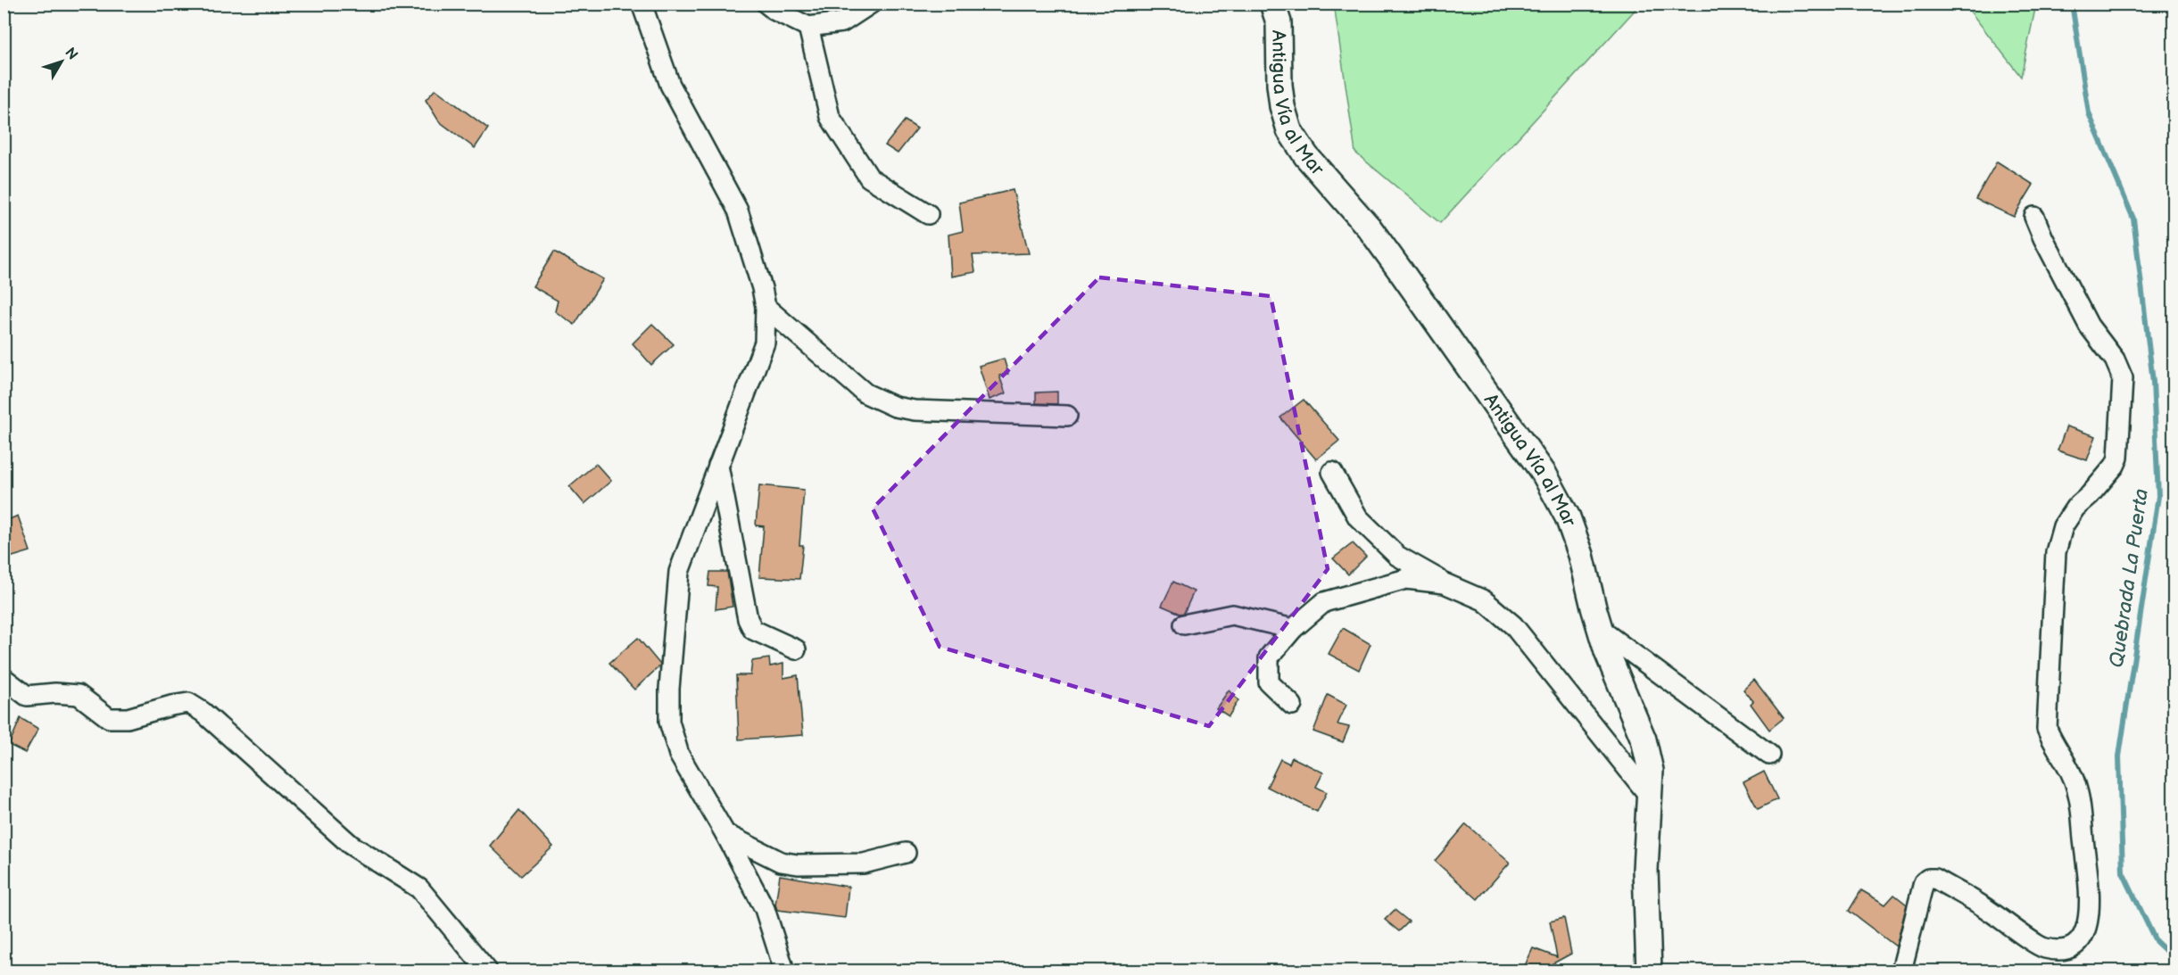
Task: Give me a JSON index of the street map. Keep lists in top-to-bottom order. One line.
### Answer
{"streets":{"main road":["Antigua Vía al Mar"]},"water":["Quebrada La Puerta"],"north":"top right"}
